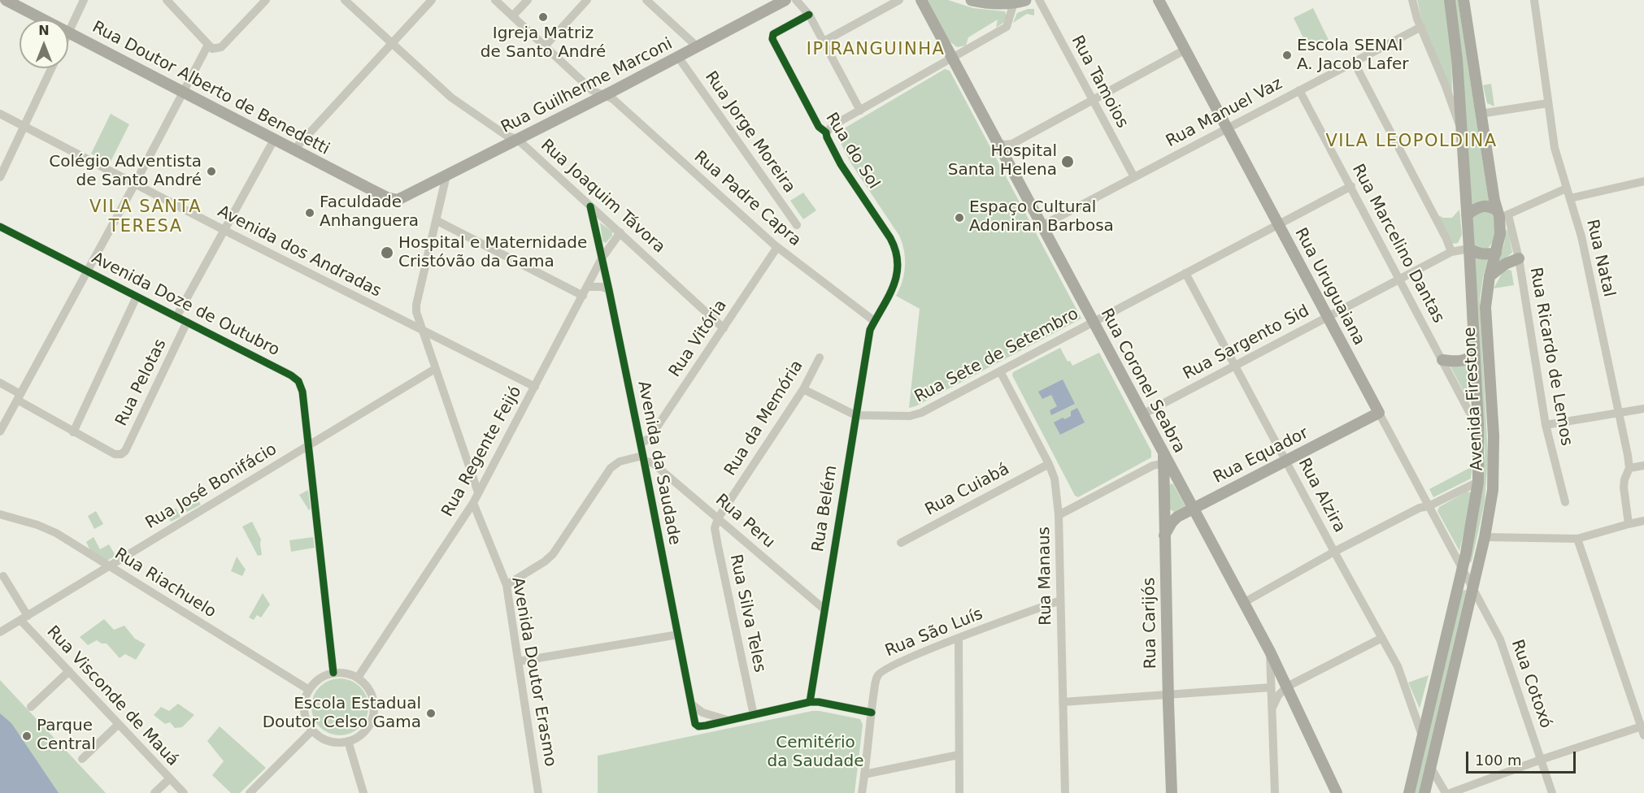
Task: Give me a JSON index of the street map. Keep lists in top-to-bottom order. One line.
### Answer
{"streets":{"main road":["Rua Guilherme Marconi","Rua Doutor Alberto de Benedetti","Rua Uruguaiana","Rua Coronel Seabra","Avenida Firestone","Rua Equador","Rua Carijós"],"street":["Rua Tamoios","Rua Manuel Vaz","Rua Jorge Moreira","Rua do Sol","Rua Joaquim Távora","Rua Padre Capra","Rua Marcelino Dantas","Avenida dos Andradas","Rua Natal","Avenida Doze de Outubro","Rua Vitória","Rua Sargento Sid","Rua Sete de Setembro","Rua Ricardo de Lemos","Rua Pelotas","Rua da Memória","Rua Regente Feijó","Avenida da Saudade","Rua José Bonifácio","Rua Cuiabá","Rua Alzira","Rua Belém","Rua Peru","Rua Manaus","Rua Riachuelo","Rua Silva Teles","Rua São Luís","Avenida Doutor Erasmo","Rua Cotoxó","Rua Visconde de Mauá"]},"crossings":[["Rua Tamoios","Rua Manuel Vaz"],["Rua Guilherme Marconi","Rua Doutor Alberto de Benedetti"],["Rua Guilherme Marconi","Rua Jorge Moreira"],["Rua Guilherme Marconi","Rua Joaquim Távora"],["Rua Guilherme Marconi","Rua Padre Capra"],["Rua Manuel Vaz","Rua Marcelino Dantas"],["Rua Manuel Vaz","Rua Uruguaiana"],["Rua Manuel Vaz","Rua Coronel Seabra"],["Rua do Sol","Rua Padre Capra"],["Rua do Sol","Rua Belém"],["Rua Joaquim Távora","Rua Vitória"],["Rua Joaquim Távora","Rua Regente Feijó"],["Rua Joaquim Távora","Avenida da Saudade"],["Rua Padre Capra","Rua Vitória"],["Rua Padre Capra","Rua Belém"],["Rua Marcelino Dantas","Rua Sargento Sid"],["Rua Marcelino Dantas","Rua Sete de Setembro"],["Avenida dos Andradas","Rua Regente Feijó"],["Rua Uruguaiana","Rua Sargento Sid"],["Rua Uruguaiana","Rua Sete de Setembro"],["Rua Uruguaiana","Avenida Firestone"],["Rua Uruguaiana","Rua Equador"],["Rua Uruguaiana","Rua Cotoxó"],["Avenida Doze de Outubro","Rua Pelotas"],["Avenida Doze de Outubro","Rua Regente Feijó"],["Avenida Doze de Outubro","Rua José Bonifácio"],["Avenida Doze de Outubro","Rua Riachuelo"],["Rua Vitória","Avenida da Saudade"],["Rua Sargento Sid","Rua Ricardo de Lemos"],["Rua Sargento Sid","Rua Coronel Seabra"],["Rua Sargento Sid","Avenida Firestone"],["Rua Sargento Sid","Rua Alzira"],["Rua Sete de Setembro","Rua Coronel Seabra"],["Rua Sete de Setembro","Rua da Memória"],["Rua Sete de Setembro","Rua Alzira"],["Rua Sete de Setembro","Rua Belém"],["Rua Sete de Setembro","Rua Manaus"],["Rua Ricardo de Lemos","Avenida Firestone"],["Rua Coronel Seabra","Rua Equador"],["Rua Coronel Seabra","Rua Carijós"],["Avenida Firestone","Rua Alzira"],["Avenida Firestone","Rua Cotoxó"],["Rua da Memória","Rua Peru"],["Rua da Memória","Rua Silva Teles"],["Rua Regente Feijó","Avenida da Saudade"],["Rua Regente Feijó","Rua Riachuelo"],["Rua Regente Feijó","Avenida Doutor Erasmo"],["Rua Equador","Rua Alzira"],["Rua Equador","Rua Carijós"],["Avenida da Saudade","Rua Peru"],["Rua José Bonifácio","Rua Riachuelo"],["Rua José Bonifácio","Rua Visconde de Mauá"],["Rua Cuiabá","Rua Manaus"],["Rua Belém","Rua Peru"],["Rua Peru","Rua Silva Teles"],["Rua Manaus","Rua São Luís"]],"districts":["IPIRANGUINHA","VILA LEOPOLDINA","VILA SANTA TERESA"],"parks":["Cemitério da Saudade"],"places":["Igreja Matriz de Santo André","Escola SENAI A. Jacob Lafer","Hospital Santa Helena","Colégio Adventista de Santo André","Faculdade Anhanguera","Espaço Cultural Adoniran Barbosa","Hospital e Maternidade Cristóvão da Gama","Escola Estadual Doutor Celso Gama","Parque Central"],"scale_bar":"100 m","north":"top"}
